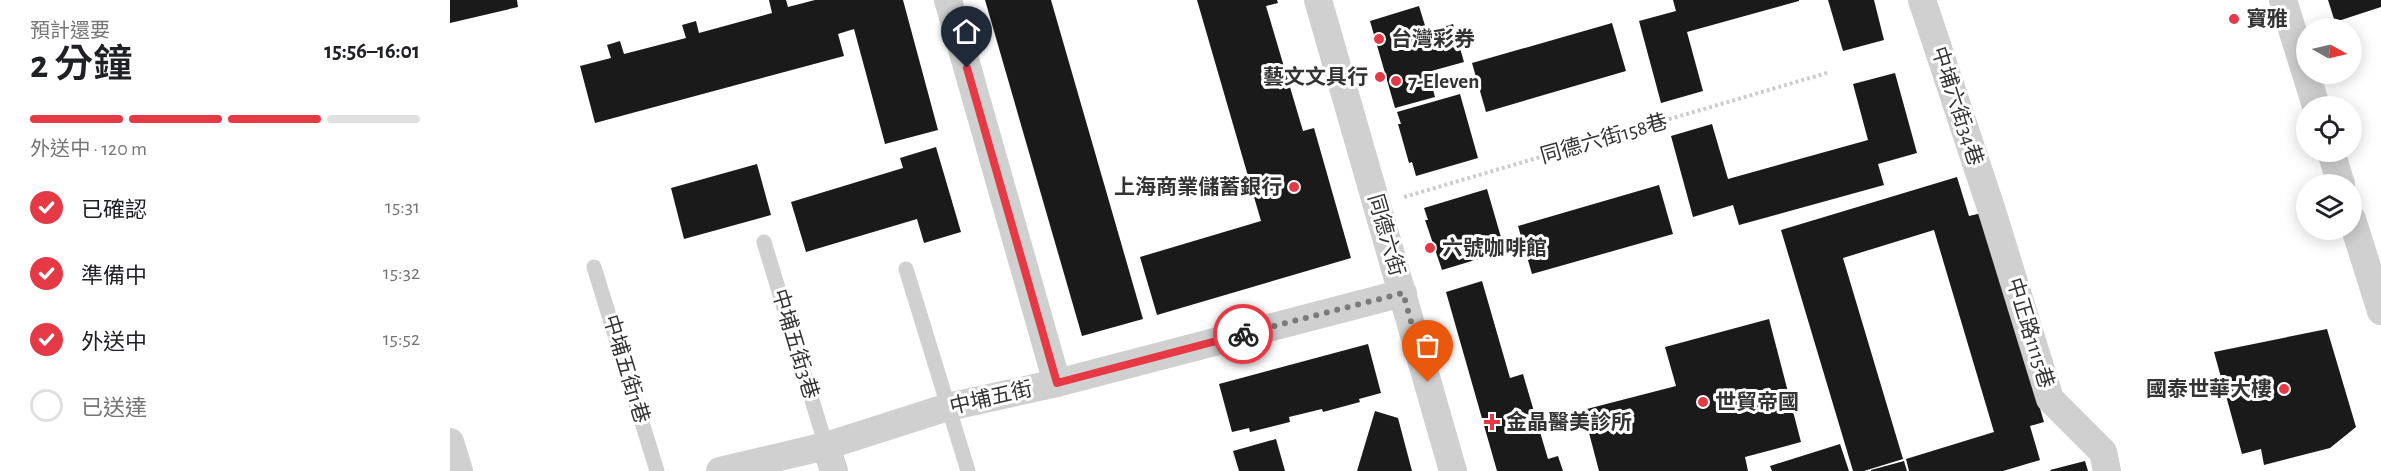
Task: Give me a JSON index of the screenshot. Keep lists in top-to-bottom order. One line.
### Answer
{"streets":{"street":["中埔六街34巷","同德六街","中正路1115巷","中埔五街"],"lane":["中埔五街3巷","中埔五街1巷"],"path":["同德六街158巷"]},"crossings":[["中埔六街34巷","中正路1115巷"],["同德六街158巷","同德六街"],["同德六街","中埔五街"],["中埔五街3巷","中埔五街"]],"places":{"other":["寶雅","台灣彩券","藝文文具行","7-Eleven","上海商業儲蓄銀行","六號咖啡館","國泰世華大樓","世貿帝國"],"health":["金晶醫美診所"]},"north":"right","page":{"heading":["2 分鐘","預計還要","15:56–16:01"],"bar":"外送中 · 120 m","list":[["已確認","15:31"],["準備中","15:32"],["外送中","15:52"],"已送達"]}}
